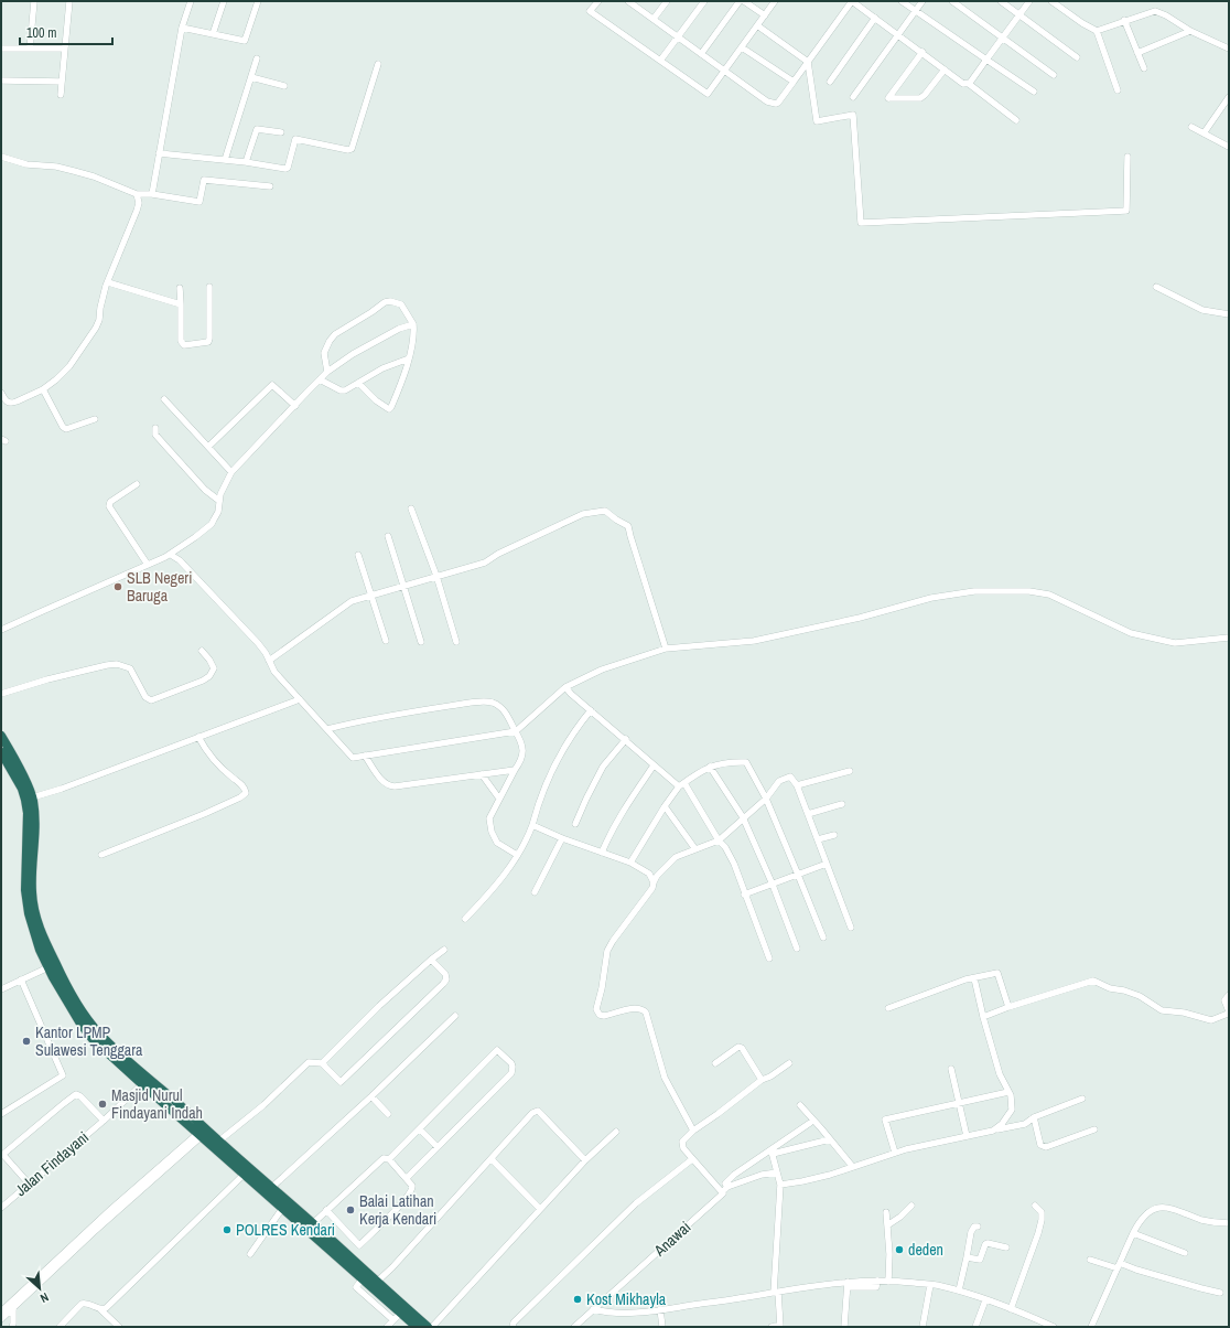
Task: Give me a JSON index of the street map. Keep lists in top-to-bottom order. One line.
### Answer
{"streets":{"street":["Jalan Findayani","Anawai"]},"places":["SLB Negeri Baruga","Kantor LPMP Sulawesi Tenggara","Masjid Nurul Findayani Indah","Balai Latihan Kerja Kendari","POLRES Kendari","deden","Kost Mikhayla"],"scale_bar":"100 m","north":"bottom right"}
